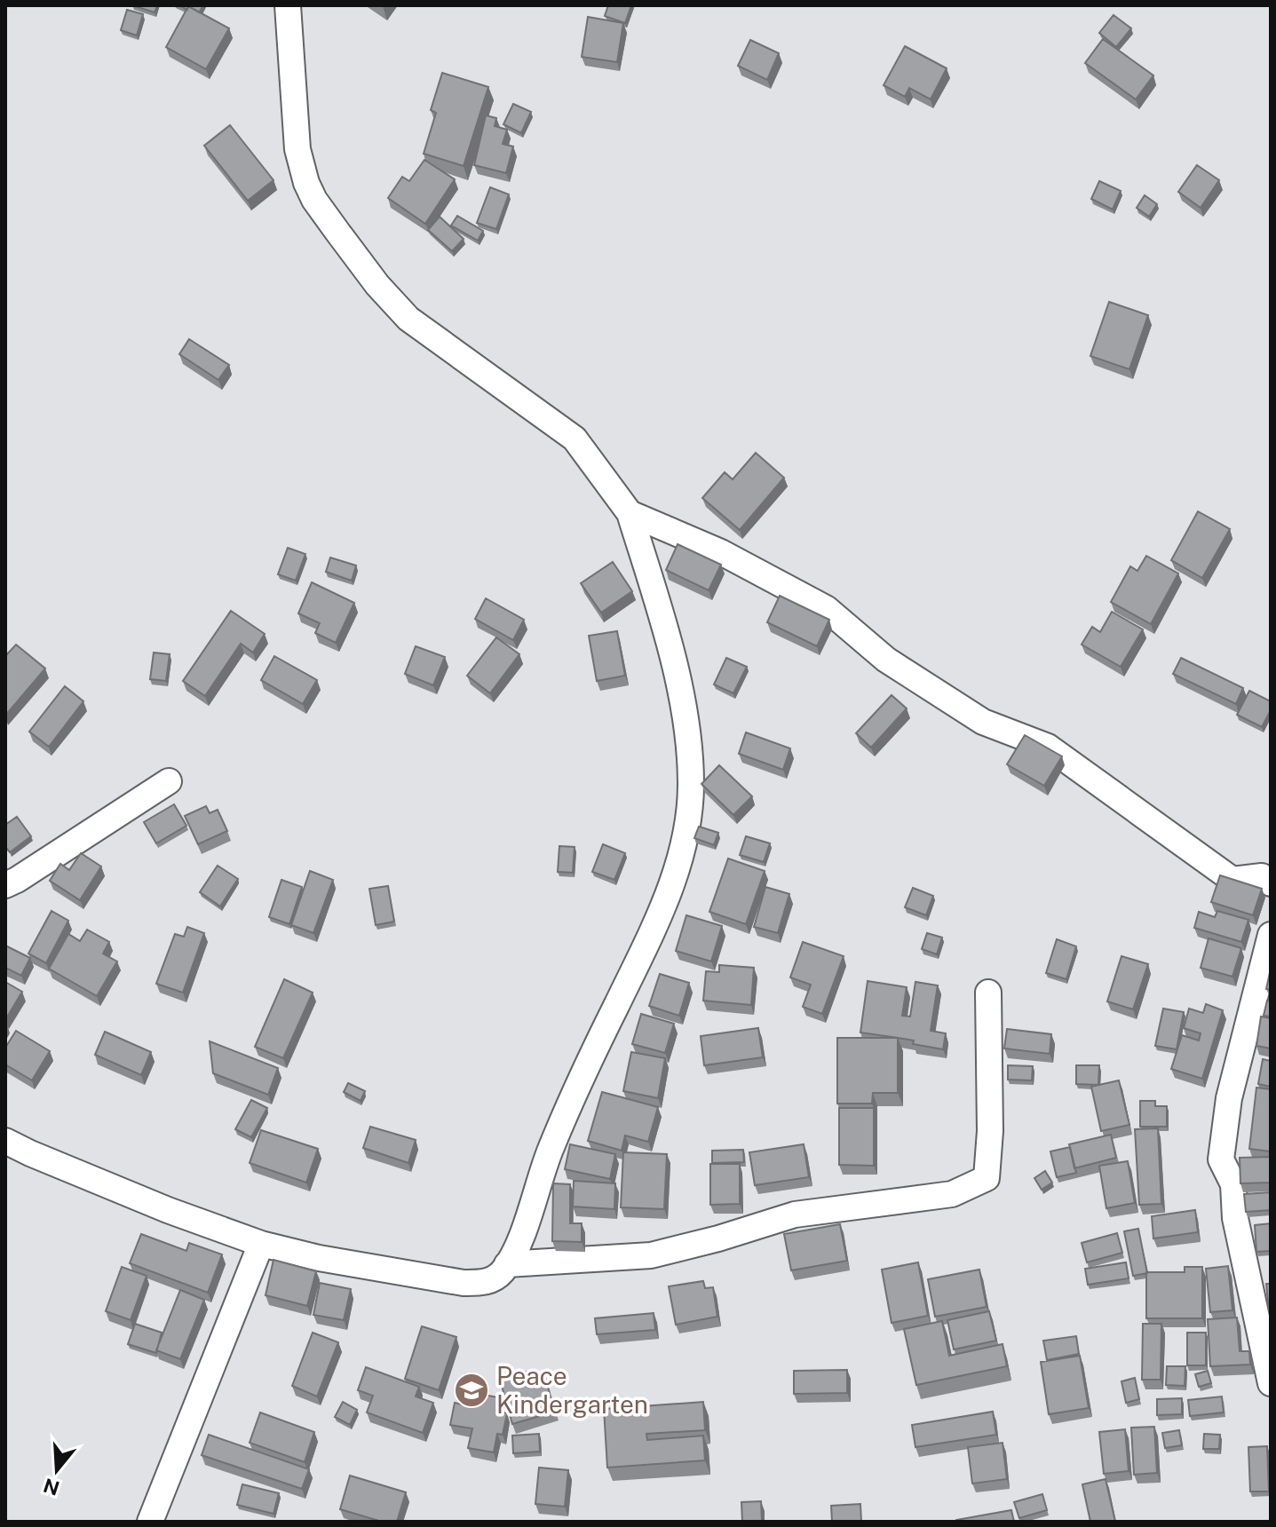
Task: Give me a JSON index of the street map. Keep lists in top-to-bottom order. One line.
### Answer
{"places":{"school or university":["Peace Kindergarten"]},"north":"bottom"}
